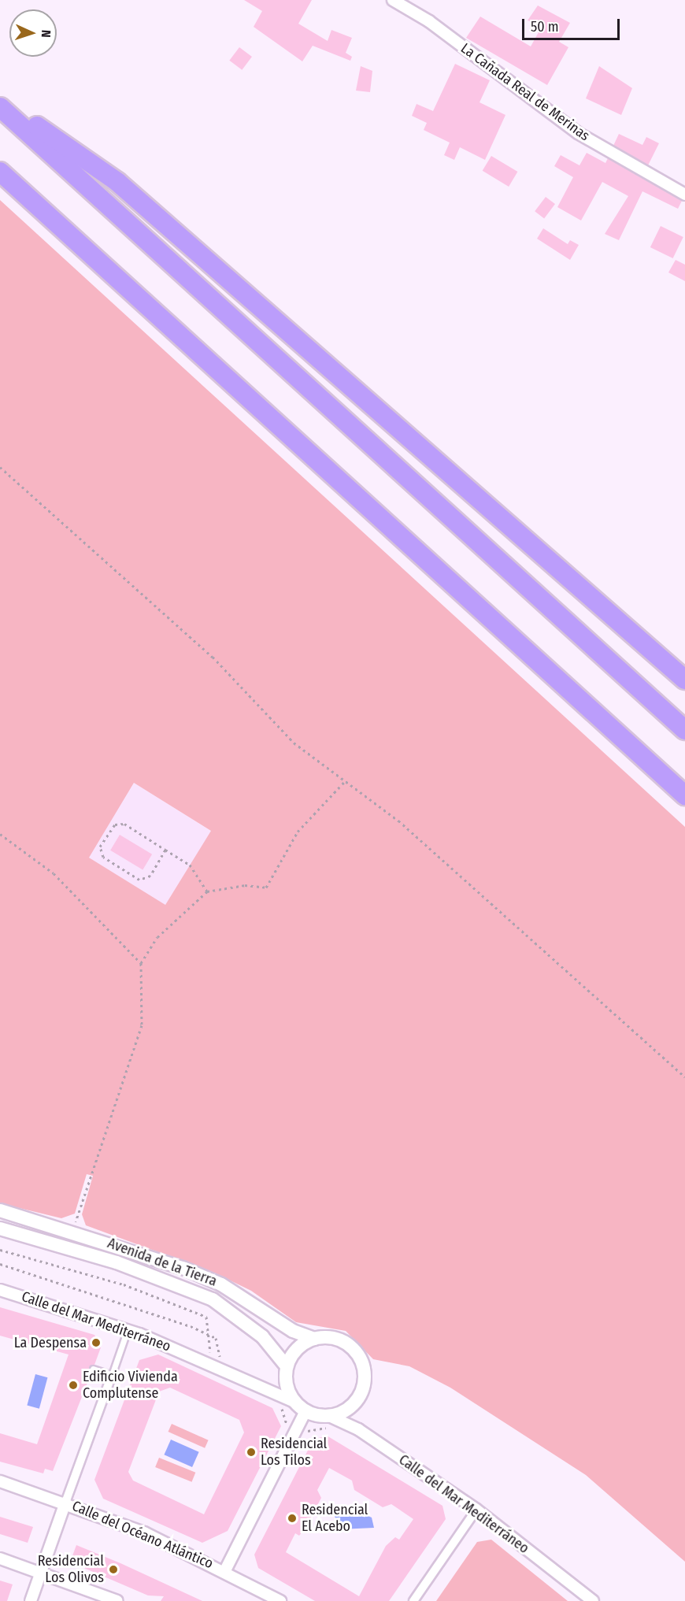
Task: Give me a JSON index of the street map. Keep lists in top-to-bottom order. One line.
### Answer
{"streets":{"street":["La Cañada Real de Merinas","Avenida de la Tierra","Calle del Mar Mediterráneo","Calle del Océano Atlántico"]},"crossings":[["Avenida de la Tierra","Calle del Mar Mediterráneo"]],"places":["La Despensa","Edificio Vivienda Complutense","Residencial Los Tilos","Residencial El Acebo","Residencial Los Olivos"],"scale_bar":"50 m","north":"right"}
